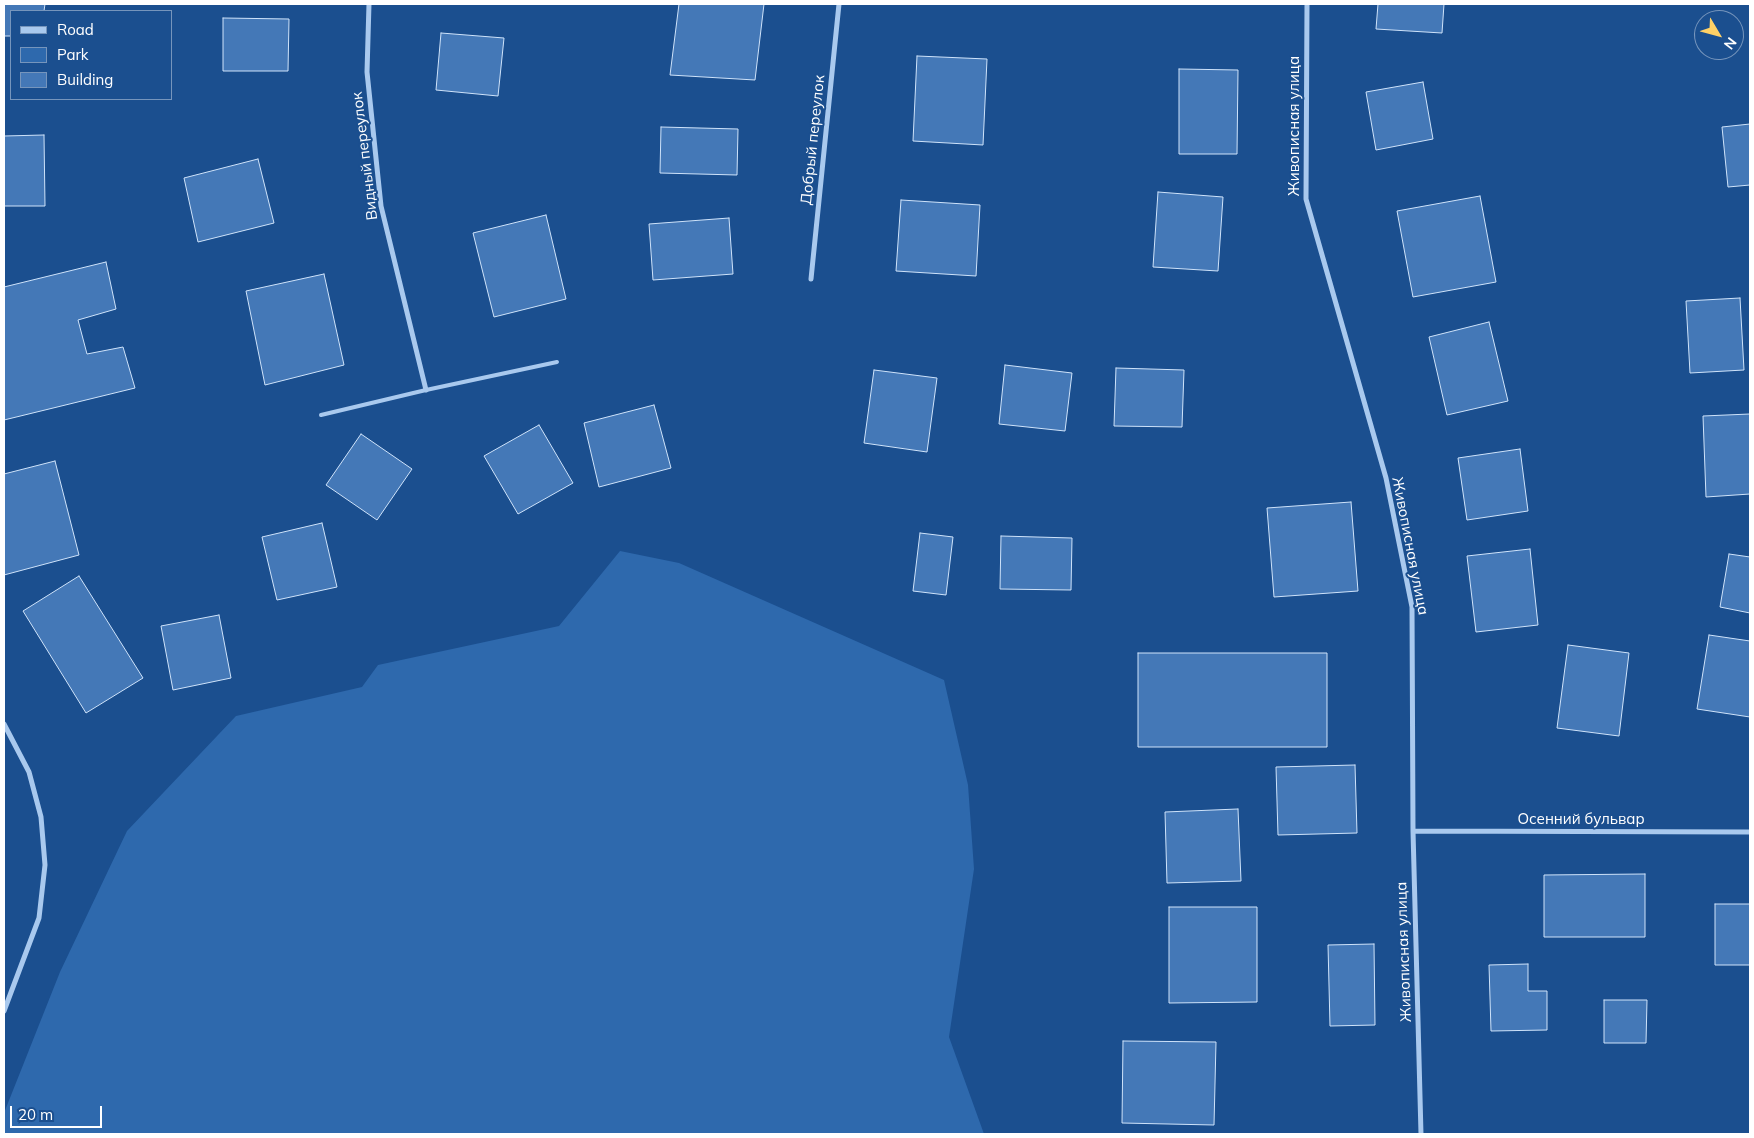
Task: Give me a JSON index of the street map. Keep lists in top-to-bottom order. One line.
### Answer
{"streets":{"street":["Живописная улица","Добрый переулок","Видный переулок","Осенний бульвар"]},"crossings":[["Живописная улица","Осенний бульвар"]],"legend":["Road","Park","Building"],"scale_bar":"20 m","north":"bottom right"}
